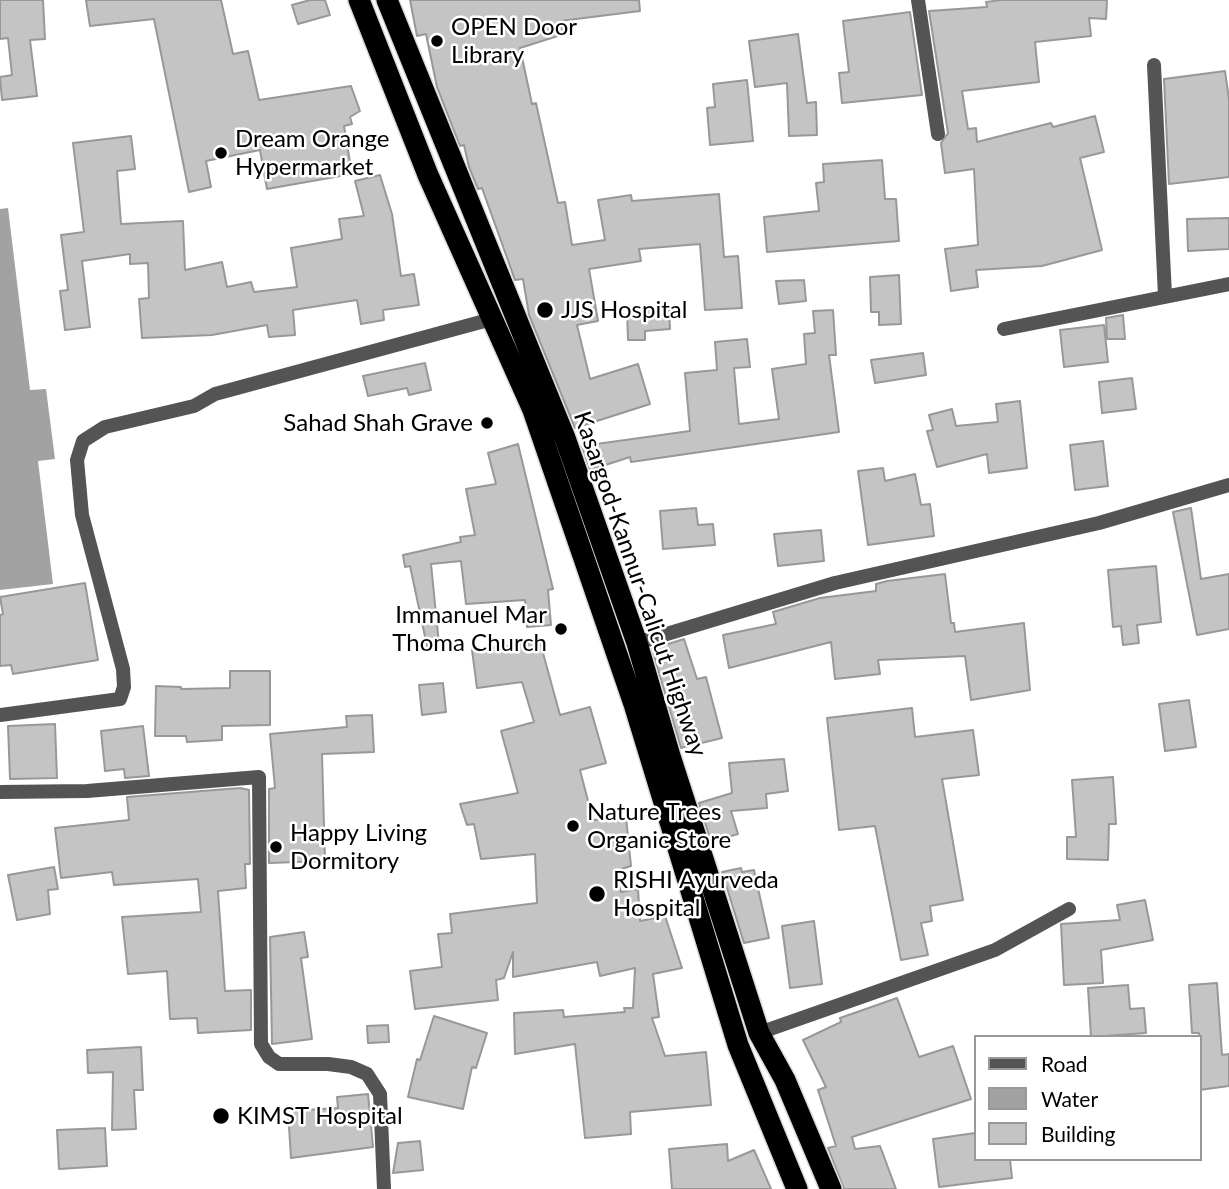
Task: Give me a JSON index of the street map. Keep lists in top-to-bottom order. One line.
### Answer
{"streets":{"highway":["Kasargod-Kannur-Calicut Highway"]},"places":["OPEN Door Library","Dream Orange Hypermarket","JJS Hospital","Sahad Shah Grave","Immanuel Mar Thoma Church","Nature Trees Organic Store","Happy Living Dormitory","RISHI Ayurveda Hospital","KIMST Hospital"],"legend":["Road","Water","Building"]}
